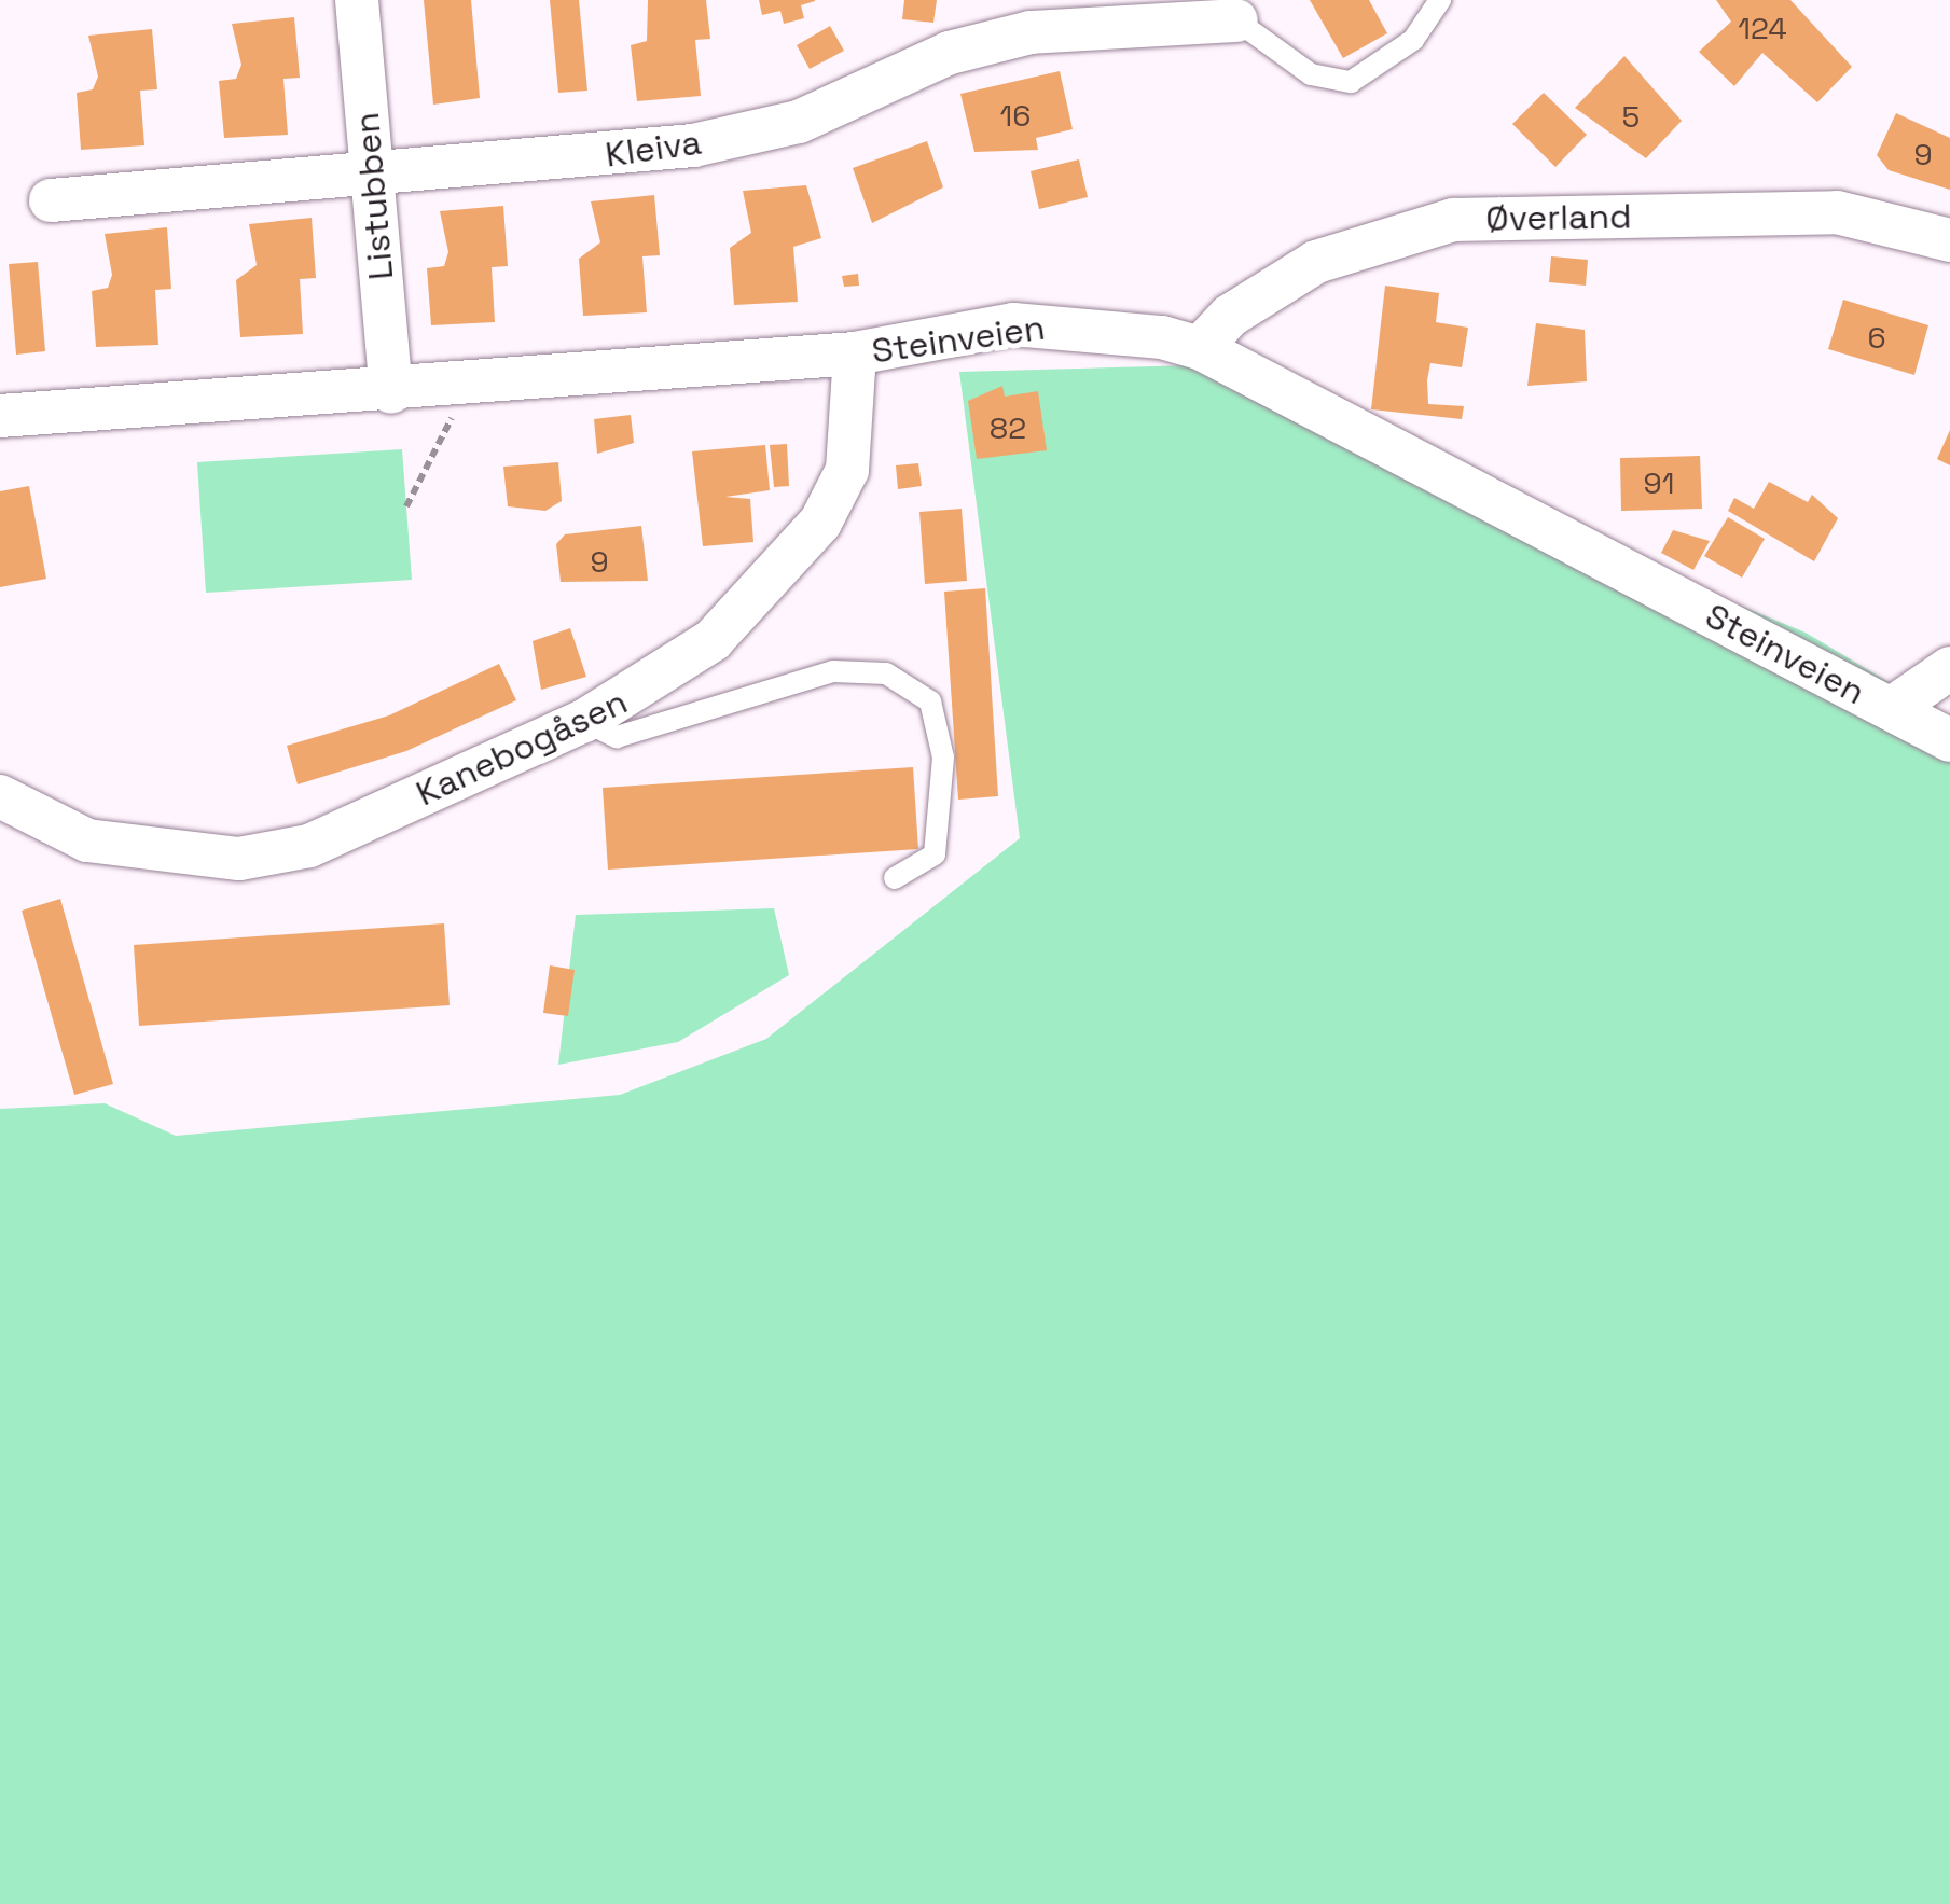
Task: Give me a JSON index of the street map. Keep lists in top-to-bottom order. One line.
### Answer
{"streets":{"street":["Kleiva","Listubben","Øverland","Steinveien","Kanebogåsen"]},"crossings":[["Kleiva","Listubben"],["Listubben","Steinveien"],["Øverland","Steinveien"],["Steinveien","Kanebogåsen"]],"house_numbers":["124","16","5","9","6","82","91","9"]}
